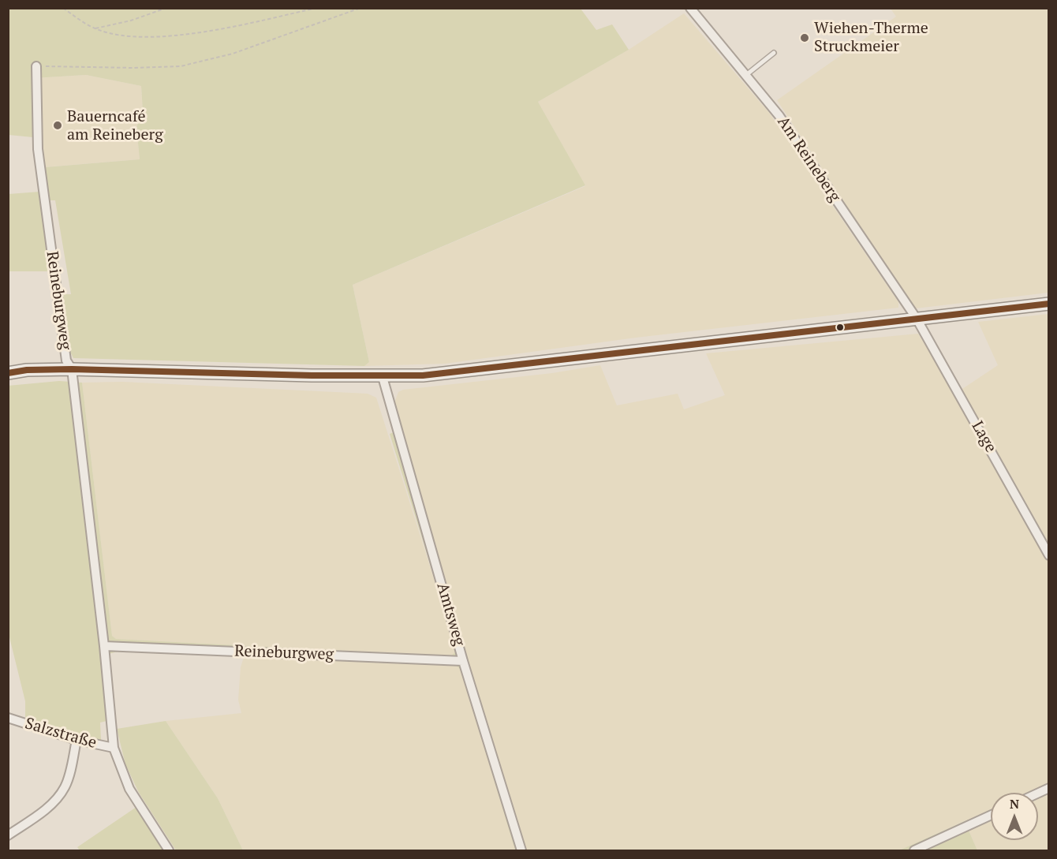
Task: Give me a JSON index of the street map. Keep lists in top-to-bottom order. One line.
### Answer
{"streets":{"street":["Am Reineberg","Reineburgweg","Lage","Amtsweg","Salzstraße"]},"crossings":[["Am Reineberg","Lage"],["Reineburgweg","Amtsweg"],["Reineburgweg","Salzstraße"]],"places":["Wiehen-Therme Struckmeier","Bauerncafé am Reineberg"],"north":"top"}
